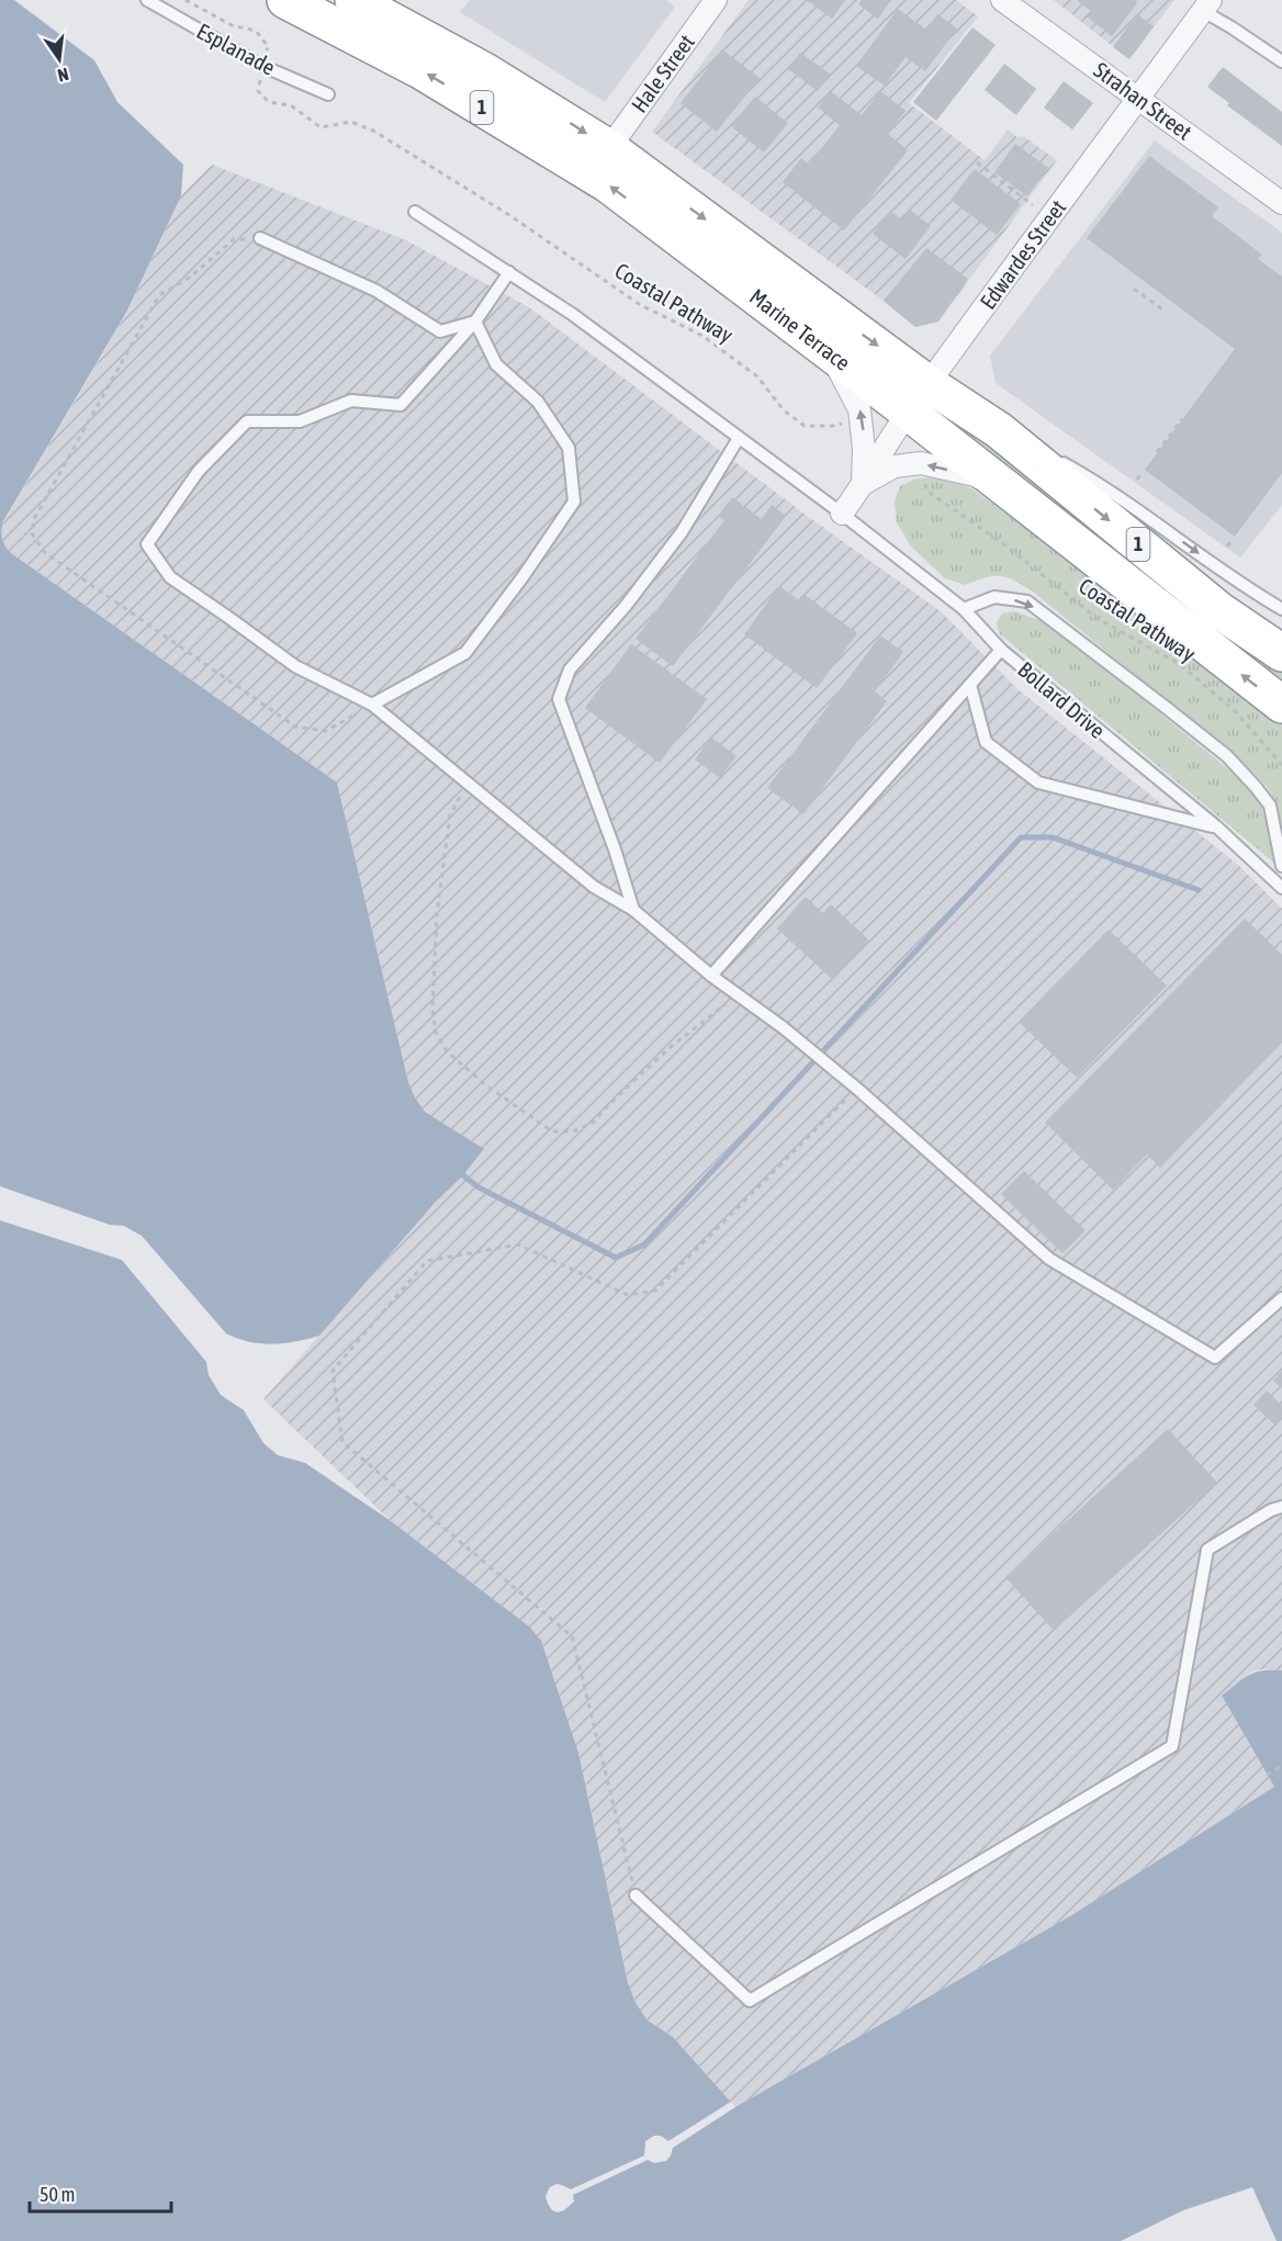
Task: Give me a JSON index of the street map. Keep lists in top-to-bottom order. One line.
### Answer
{"streets":{"highway":["1","Marine Terrace"],"street":["Hale Street","Strahan Street","Edwardes Street"],"lane":["Esplanade","Bollard Drive"],"path":["Coastal Pathway"]},"crossings":[["Esplanade","Coastal Pathway"],["Hale Street","Marine Terrace"],["Strahan Street","Edwardes Street"],["Edwardes Street","Marine Terrace"],["Edwardes Street","Bollard Drive"]],"scale_bar":"50 m","north":"bottom"}
